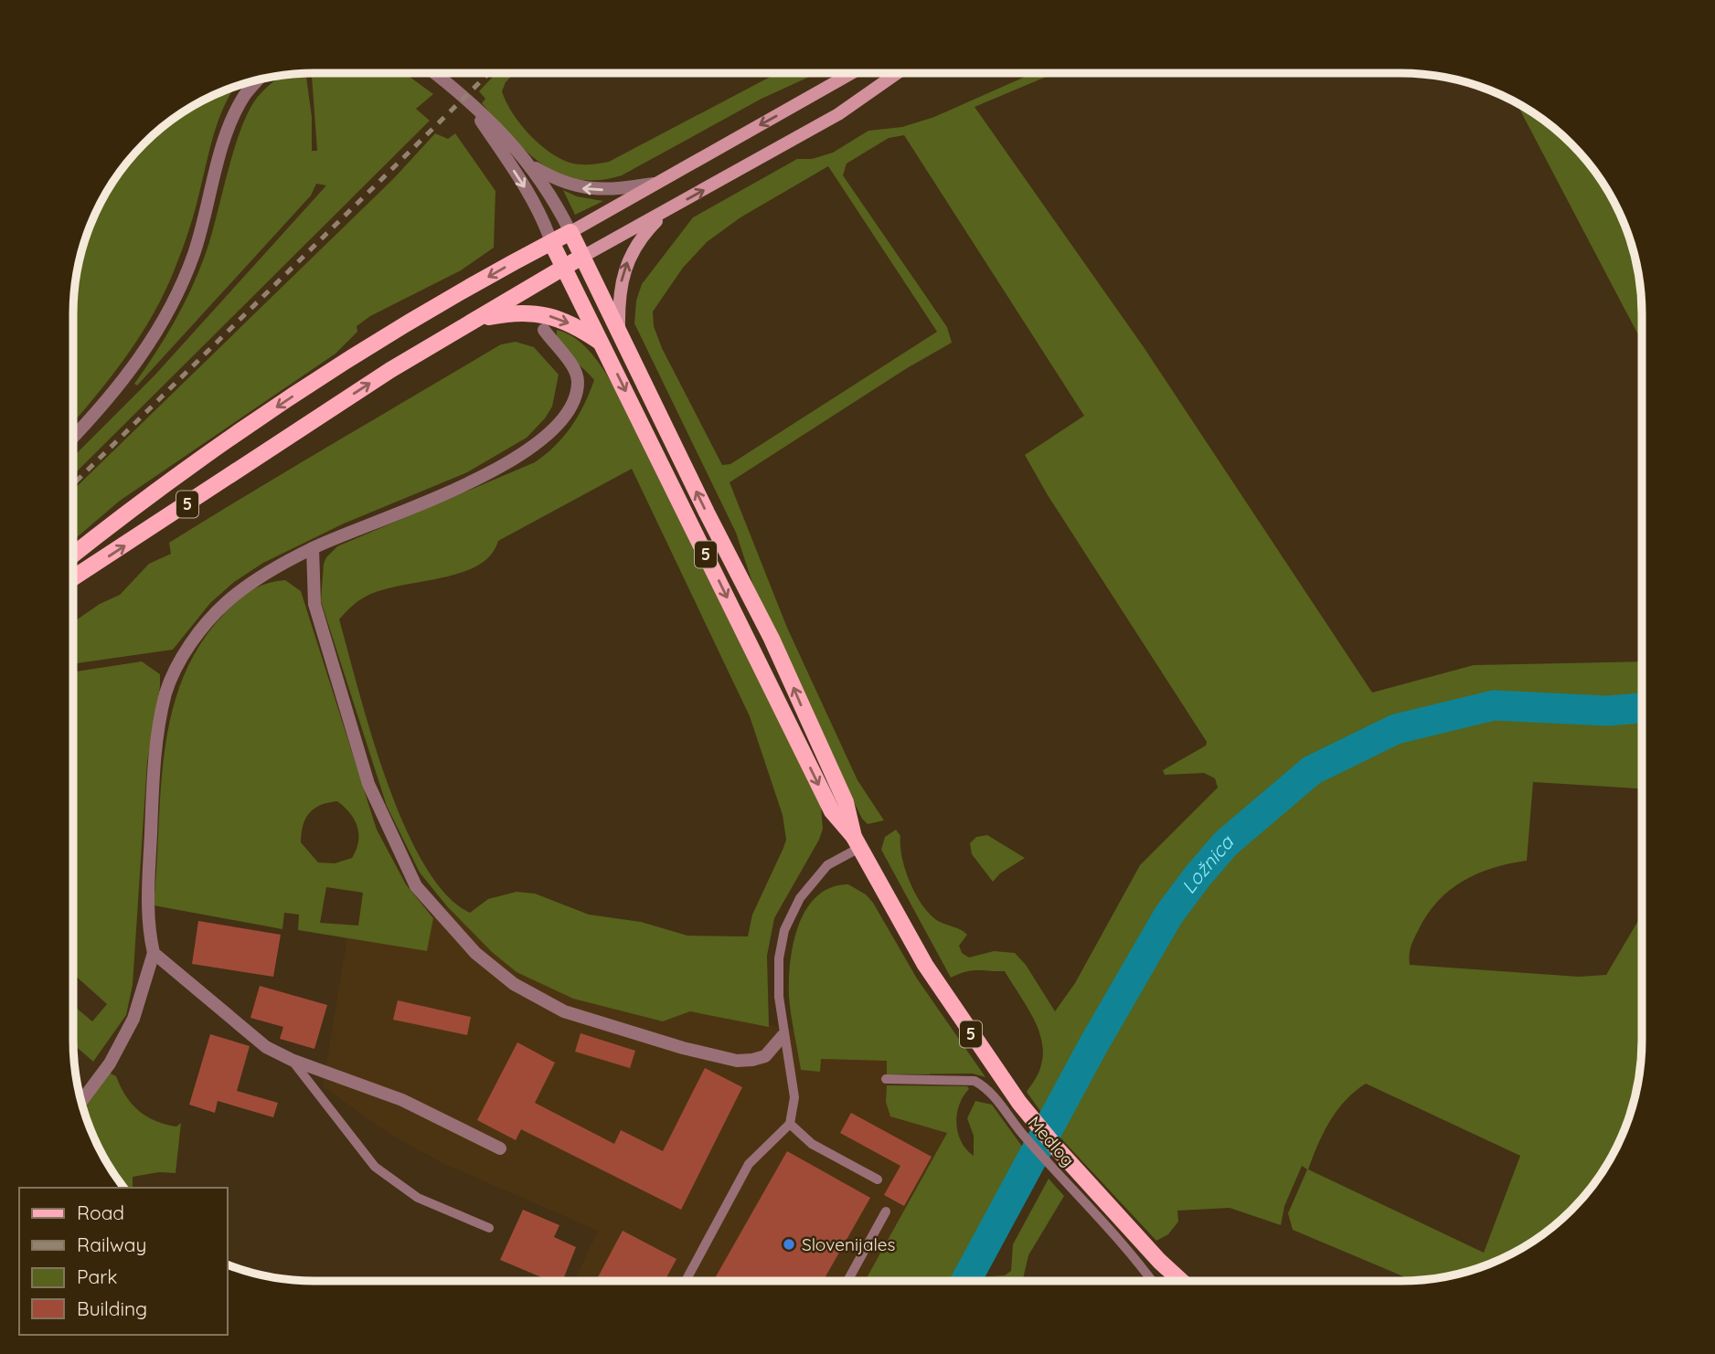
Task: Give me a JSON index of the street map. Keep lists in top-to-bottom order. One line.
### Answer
{"streets":{"main road":["5"],"lane":["Medlog"]},"water":["Ložnica"],"places":["Slovenijales"],"legend":["Road","Railway","Park","Building"]}
